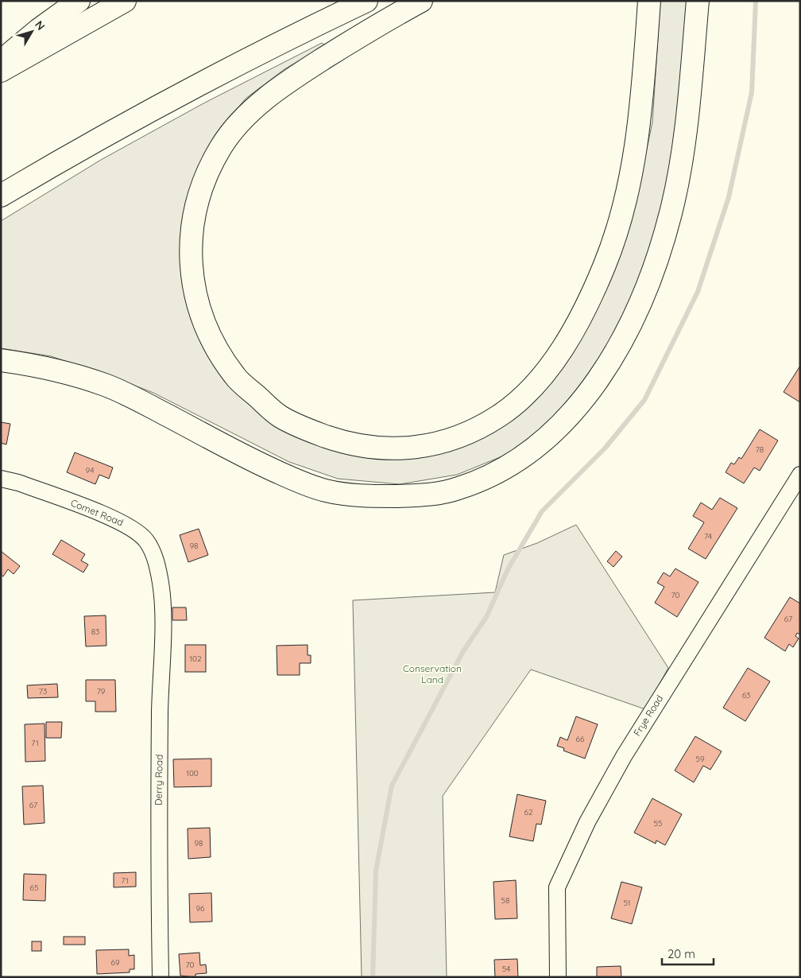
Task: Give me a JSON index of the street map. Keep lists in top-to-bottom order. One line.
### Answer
{"streets":{"street":["Comet Road","Frye Road","Derry Road"]},"crossings":[["Comet Road","Derry Road"]],"parks":["Conservation Land"],"house_numbers":["78","94","74","98","70","67","83","102","73","79","63","66","71","59","100","67","62","55","98","71","65","58","51","96","69","70","54"],"scale_bar":"20 m","north":"top right"}
